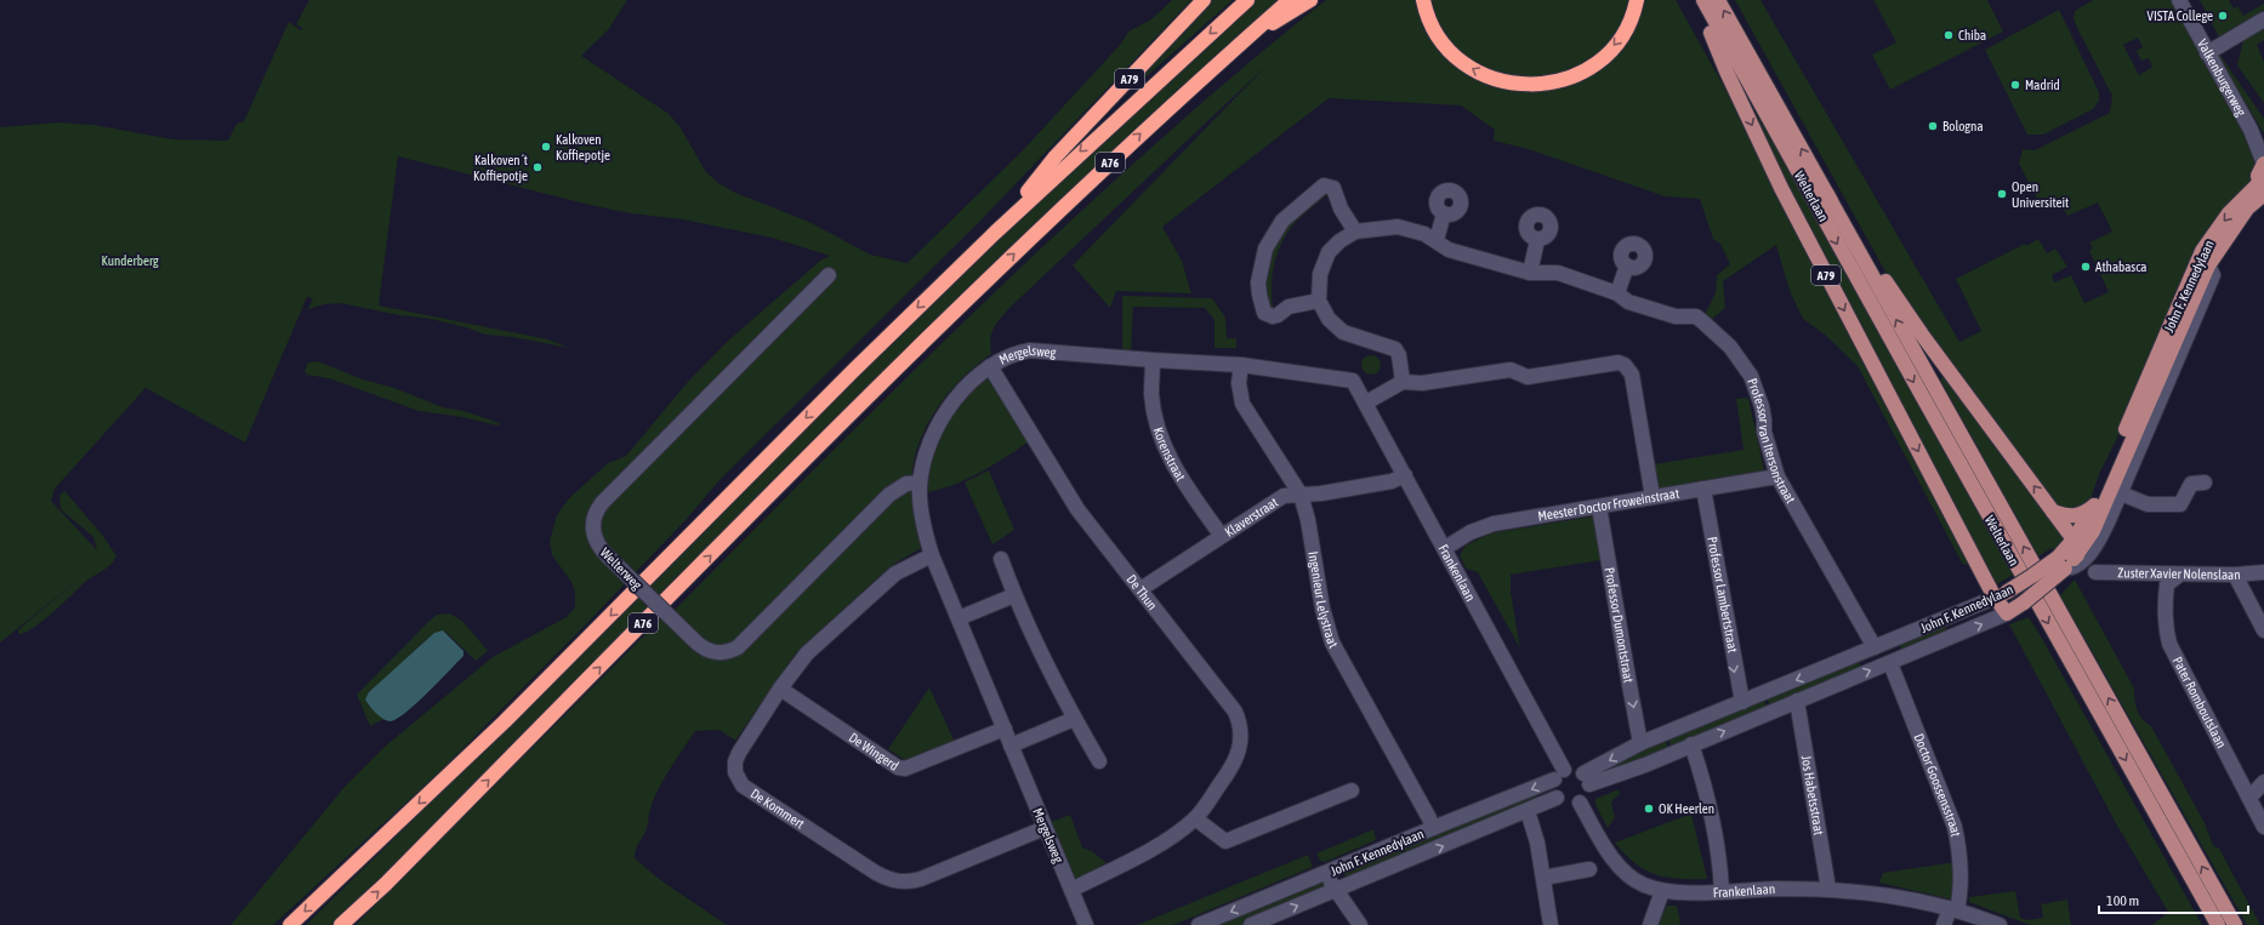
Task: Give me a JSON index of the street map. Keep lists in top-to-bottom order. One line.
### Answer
{"streets":{"highway":["A79","A76"],"main road":["Welterlaan","John F. Kennedylaan"],"street":["Valkenburgerweg","Mergelsweg","Professor van Itersonstraat","Korenstraat","Meester Doctor Froweinstraat","Klaverstraat","Welterweg","Frankenlaan","Zuster Xavier Nolenslaan","De Thun","Professor Lambertstraat","Ingenieur Lelystraat","Professor Dumontstraat","Pater Romboutslaan","De Wingerd","Doctor Goossensstraat","Jos Habetsstraat","De Kommert"]},"crossings":[["A79","A76"],["A79","Welterlaan"],["A79","John F. Kennedylaan"],["John F. Kennedylaan","Professor van Itersonstraat"],["John F. Kennedylaan","Frankenlaan"],["John F. Kennedylaan","Professor Lambertstraat"],["John F. Kennedylaan","Ingenieur Lelystraat"],["John F. Kennedylaan","Professor Dumontstraat"],["John F. Kennedylaan","Doctor Goossensstraat"],["John F. Kennedylaan","Jos Habetsstraat"],["Mergelsweg","Korenstraat"],["Mergelsweg","Welterweg"],["Mergelsweg","Frankenlaan"],["Mergelsweg","De Thun"],["Mergelsweg","Ingenieur Lelystraat"],["Mergelsweg","De Wingerd"],["Mergelsweg","De Kommert"],["Professor van Itersonstraat","Meester Doctor Froweinstraat"],["Korenstraat","Klaverstraat"],["Meester Doctor Froweinstraat","Frankenlaan"],["Meester Doctor Froweinstraat","Professor Lambertstraat"],["Meester Doctor Froweinstraat","Professor Dumontstraat"],["Klaverstraat","Frankenlaan"],["Klaverstraat","De Thun"],["Klaverstraat","Ingenieur Lelystraat"],["Frankenlaan","Doctor Goossensstraat"],["Frankenlaan","Jos Habetsstraat"],["Zuster Xavier Nolenslaan","Pater Romboutslaan"],["De Wingerd","De Kommert"]],"one_way":["Professor Lambertstraat","Professor Dumontstraat"],"parks":["Kunderberg"],"places":["VISTA College","Chiba","Madrid","Bologna","Kalkoven Koffiepotje","Kalkoven ´t Koffiepotje","Open Universiteit","Athabasca","OK Heerlen"],"scale_bar":"100 m"}
